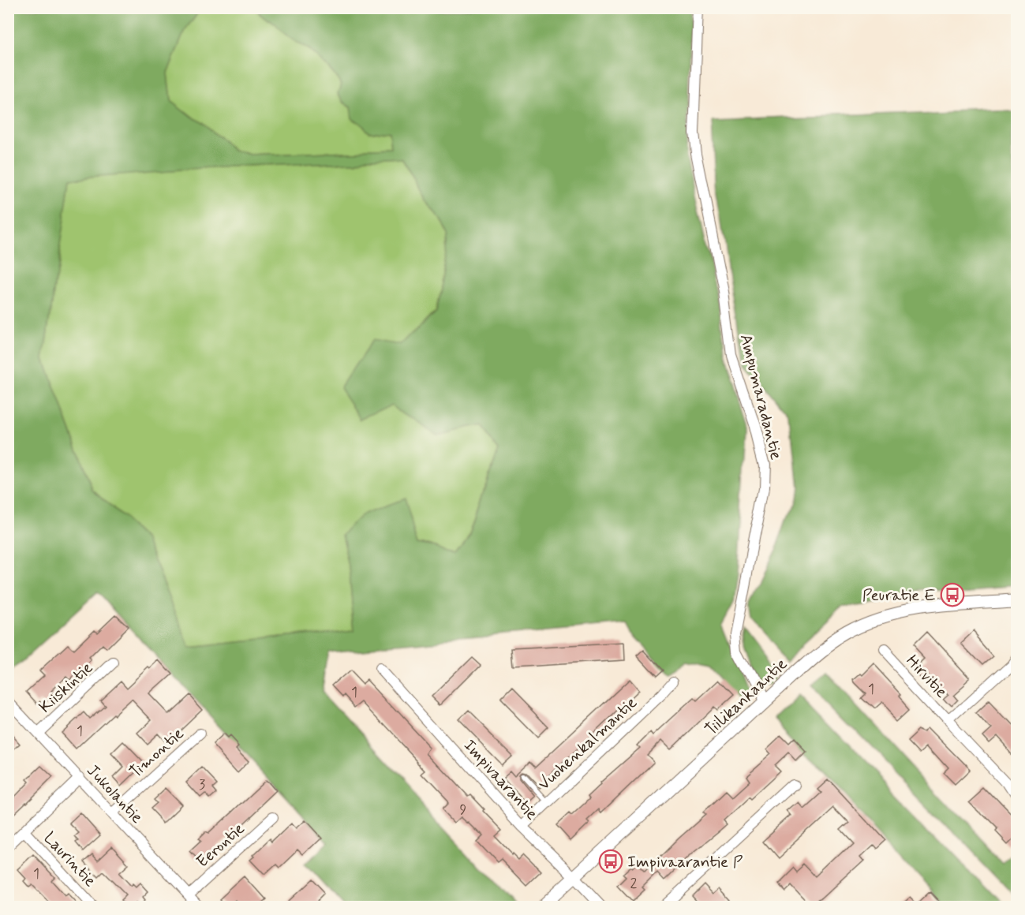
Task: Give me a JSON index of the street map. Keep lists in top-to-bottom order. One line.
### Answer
{"streets":{"street":["Ampumaradantie","Hirvitie","Kiiskintie","Tiilikankaantie","Vuohenkalmantie","Timontie","Impivaarantie","Jukolantie","Eerontie","Laurintie"]},"crossings":[["Ampumaradantie","Tiilikankaantie"],["Kiiskintie","Jukolantie"],["Tiilikankaantie","Impivaarantie"],["Vuohenkalmantie","Impivaarantie"],["Timontie","Jukolantie"],["Jukolantie","Eerontie"]],"places":{"bus stop":["Peuratie E","Impivaarantie P"]},"house_numbers":["1","1","1","3","9","1","2"]}
